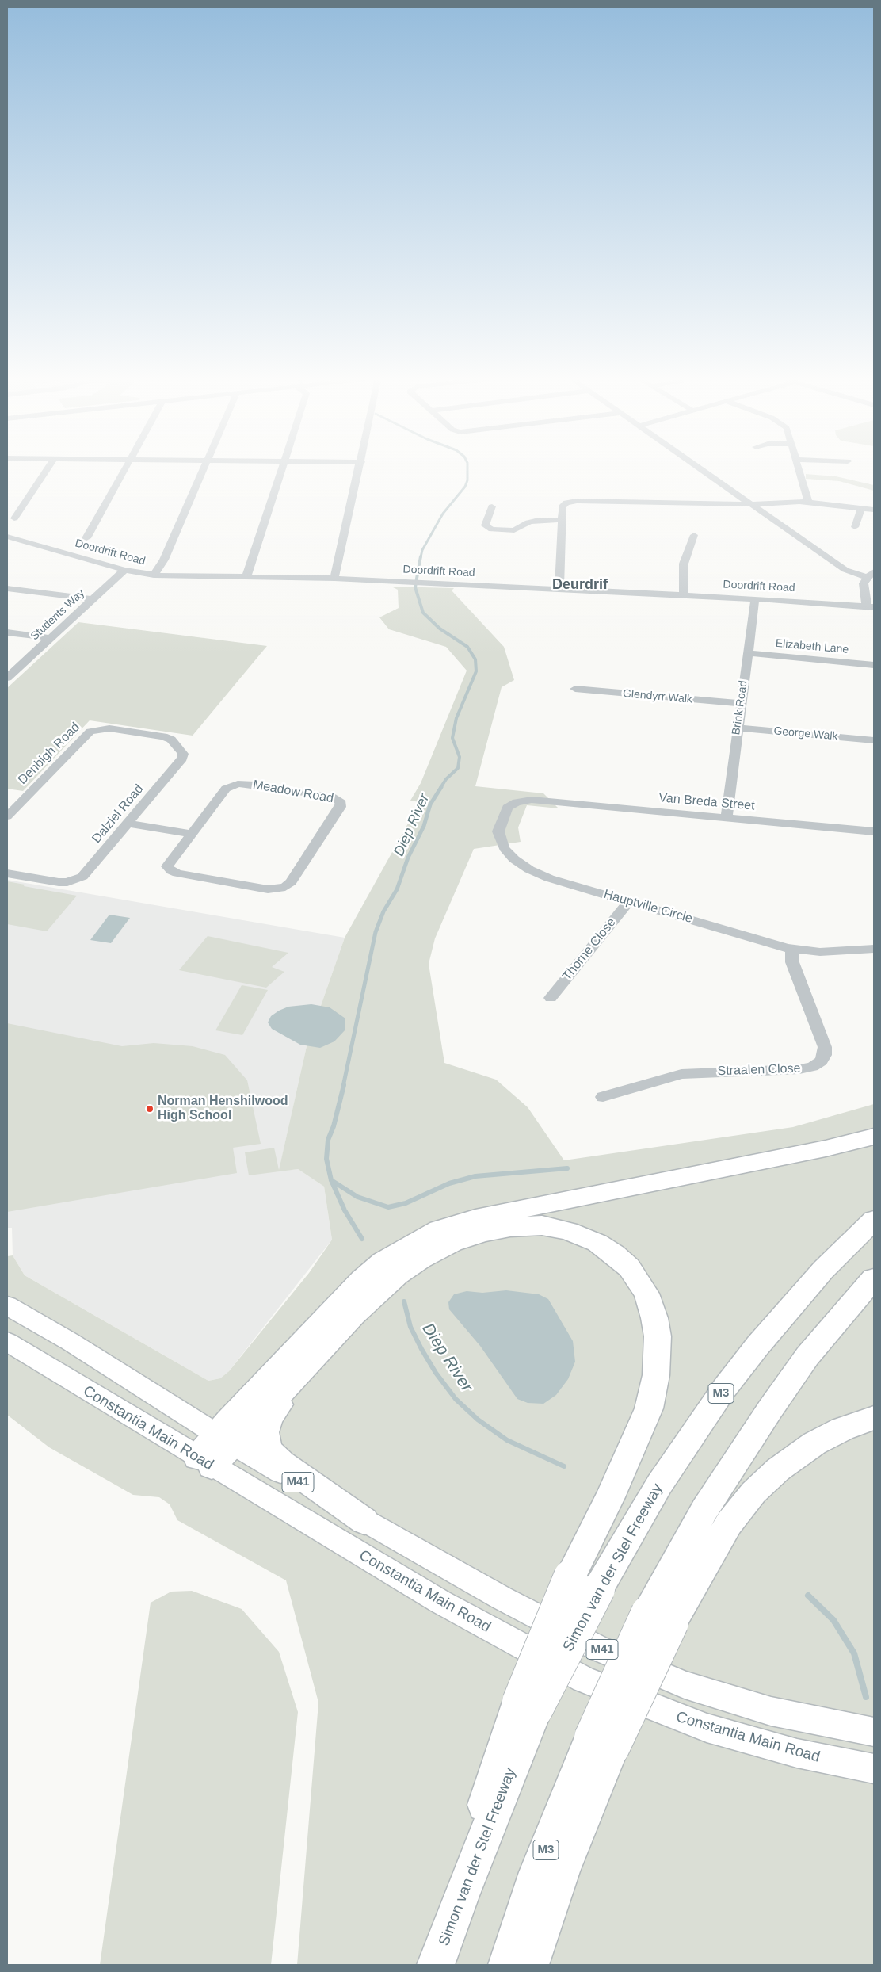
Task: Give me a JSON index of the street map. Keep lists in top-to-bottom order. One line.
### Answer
{"streets":{"highway":["M3","Simon van der Stel Freeway"],"main road":["Constantia Main Road","M41"],"street":["Doordrift Road","Students Way","Elizabeth Lane","Glendyrr Walk","Brink Road","George Walk","Denbigh Road","Meadow Road","Van Breda Street","Dalziel Road","Hauptville Circle","Thorne Close","Straalen Close"]},"crossings":[["Doordrift Road","Students Way"],["Doordrift Road","Brink Road"],["Elizabeth Lane","Brink Road"],["Glendyrr Walk","Brink Road"],["Brink Road","George Walk"],["Brink Road","Van Breda Street"],["Denbigh Road","Dalziel Road"],["Van Breda Street","Hauptville Circle"],["Hauptville Circle","Thorne Close"],["Hauptville Circle","Straalen Close"]],"districts":["Deurdrif"],"water":["Diep River"],"places":["Norman Henshilwood High School"]}
